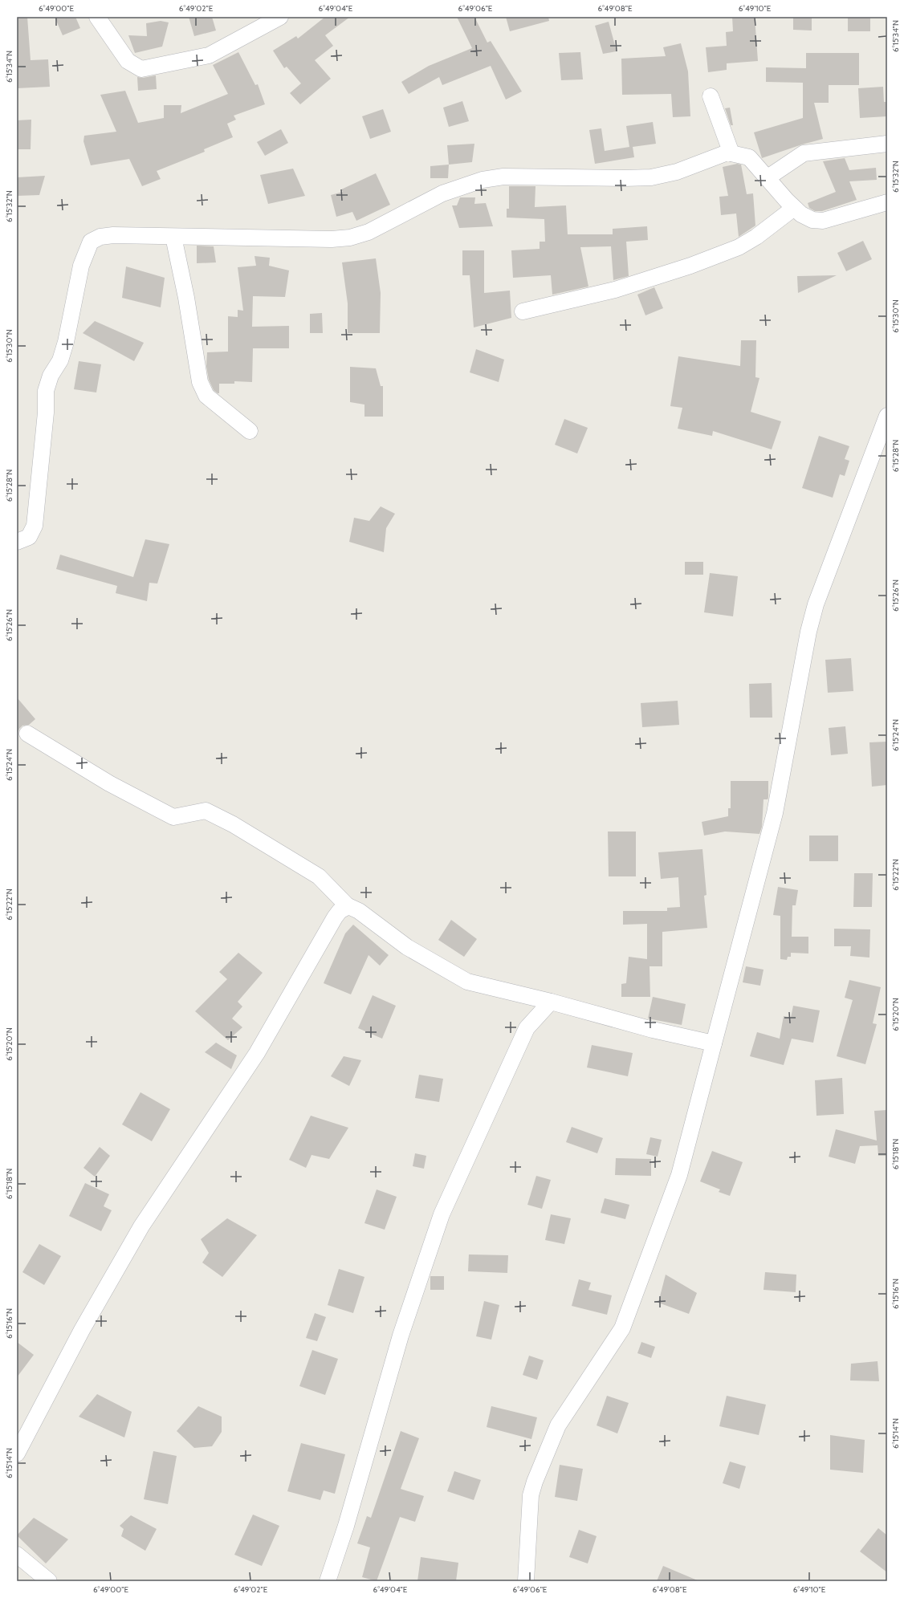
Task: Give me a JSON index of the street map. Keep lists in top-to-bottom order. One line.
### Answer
{"coordinates":["6°49'00\"E","6°49'02\"E","6°49'04\"E","6°49'06\"E","6°49'08\"E","6°49'10\"E","6°15'34\"N","6°15'32\"N","6°15'30\"N","6°15'28\"N","6°15'26\"N","6°15'24\"N","6°15'22\"N","6°15'20\"N","6°15'18\"N","6°15'16\"N","6°15'14\"N"]}
